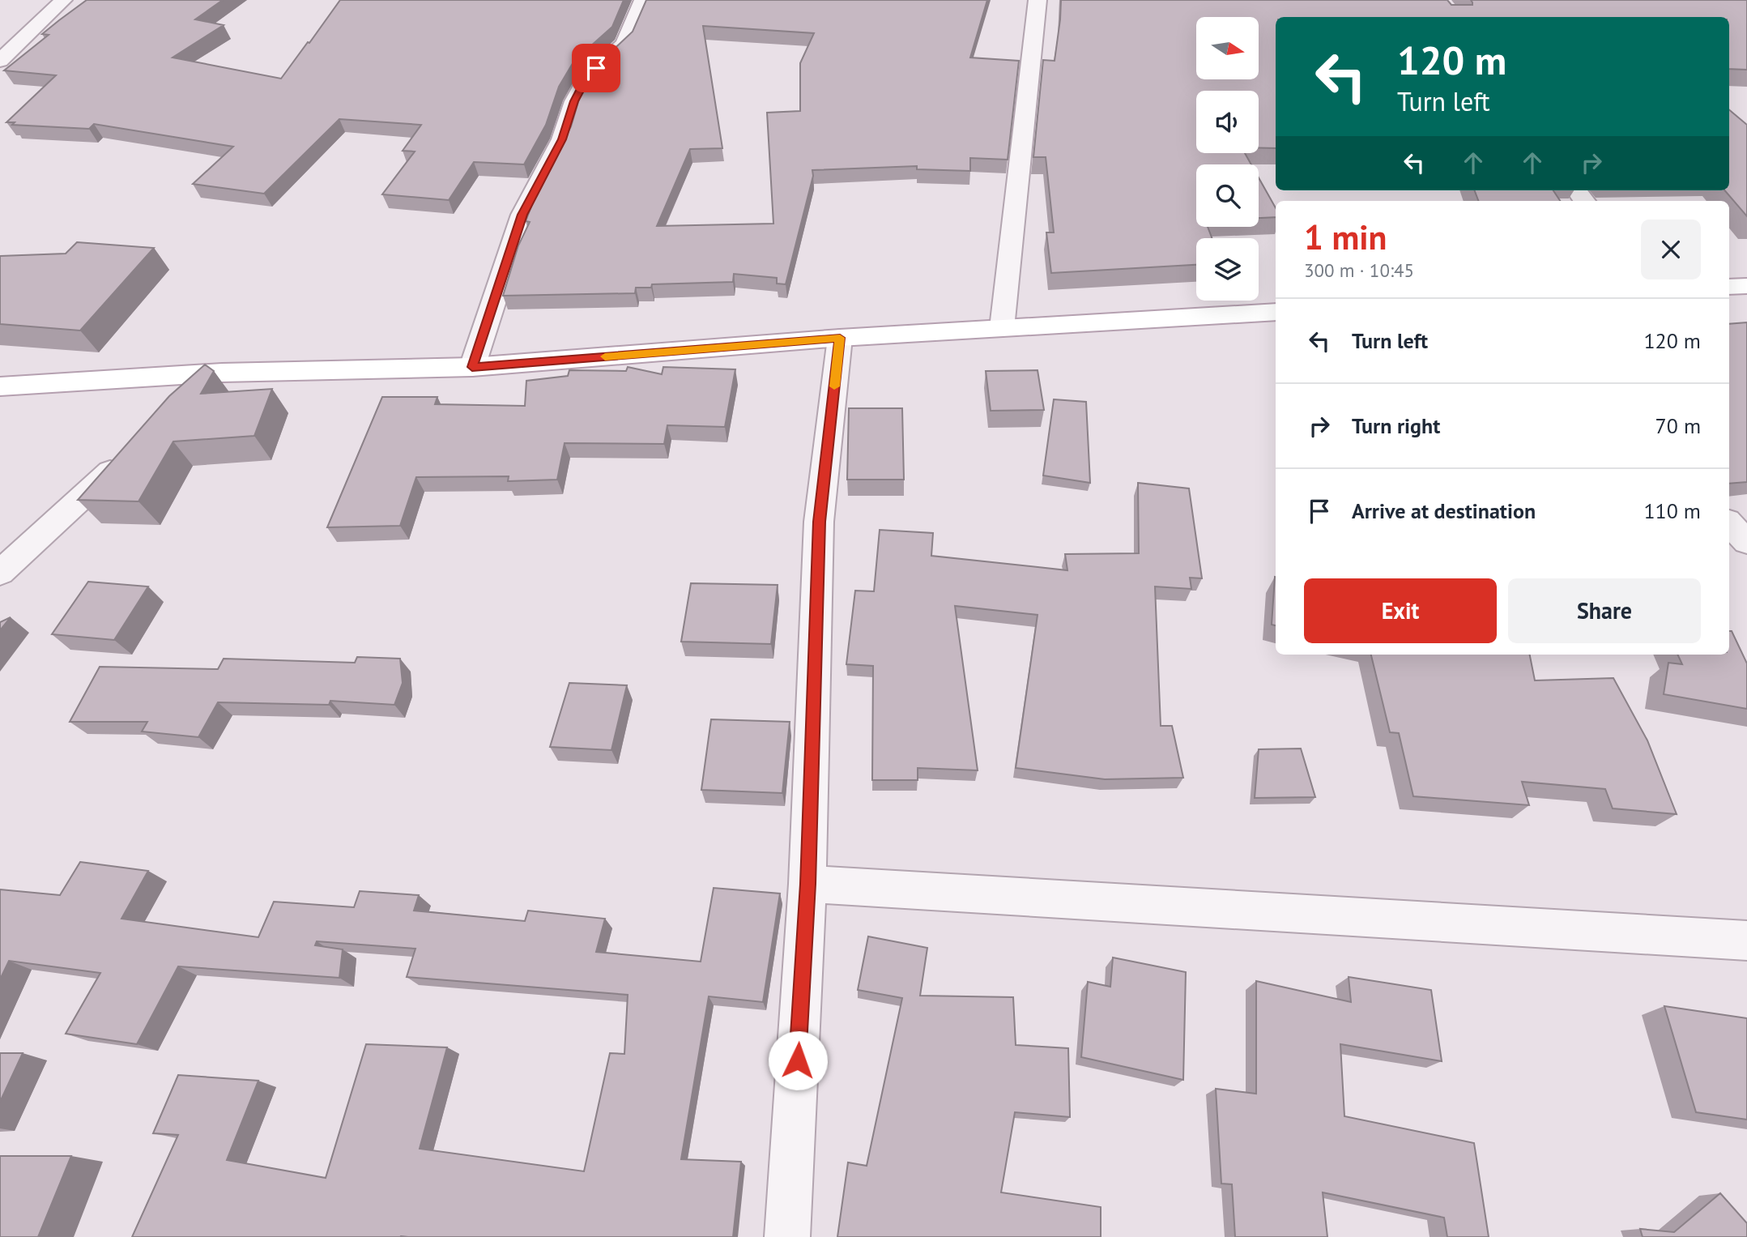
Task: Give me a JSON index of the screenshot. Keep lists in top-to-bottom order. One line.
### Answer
{"north":"right","page":{"turn":["120 m","Turn left"],"heading":["1 min","300 m · 10:45"],"list":[{"name":"Turn left","value":"120 m"},{"name":"Turn right","value":"70 m"},{"name":"Arrive at destination","value":"110 m"}],"buttons":["Exit","Share"]}}
